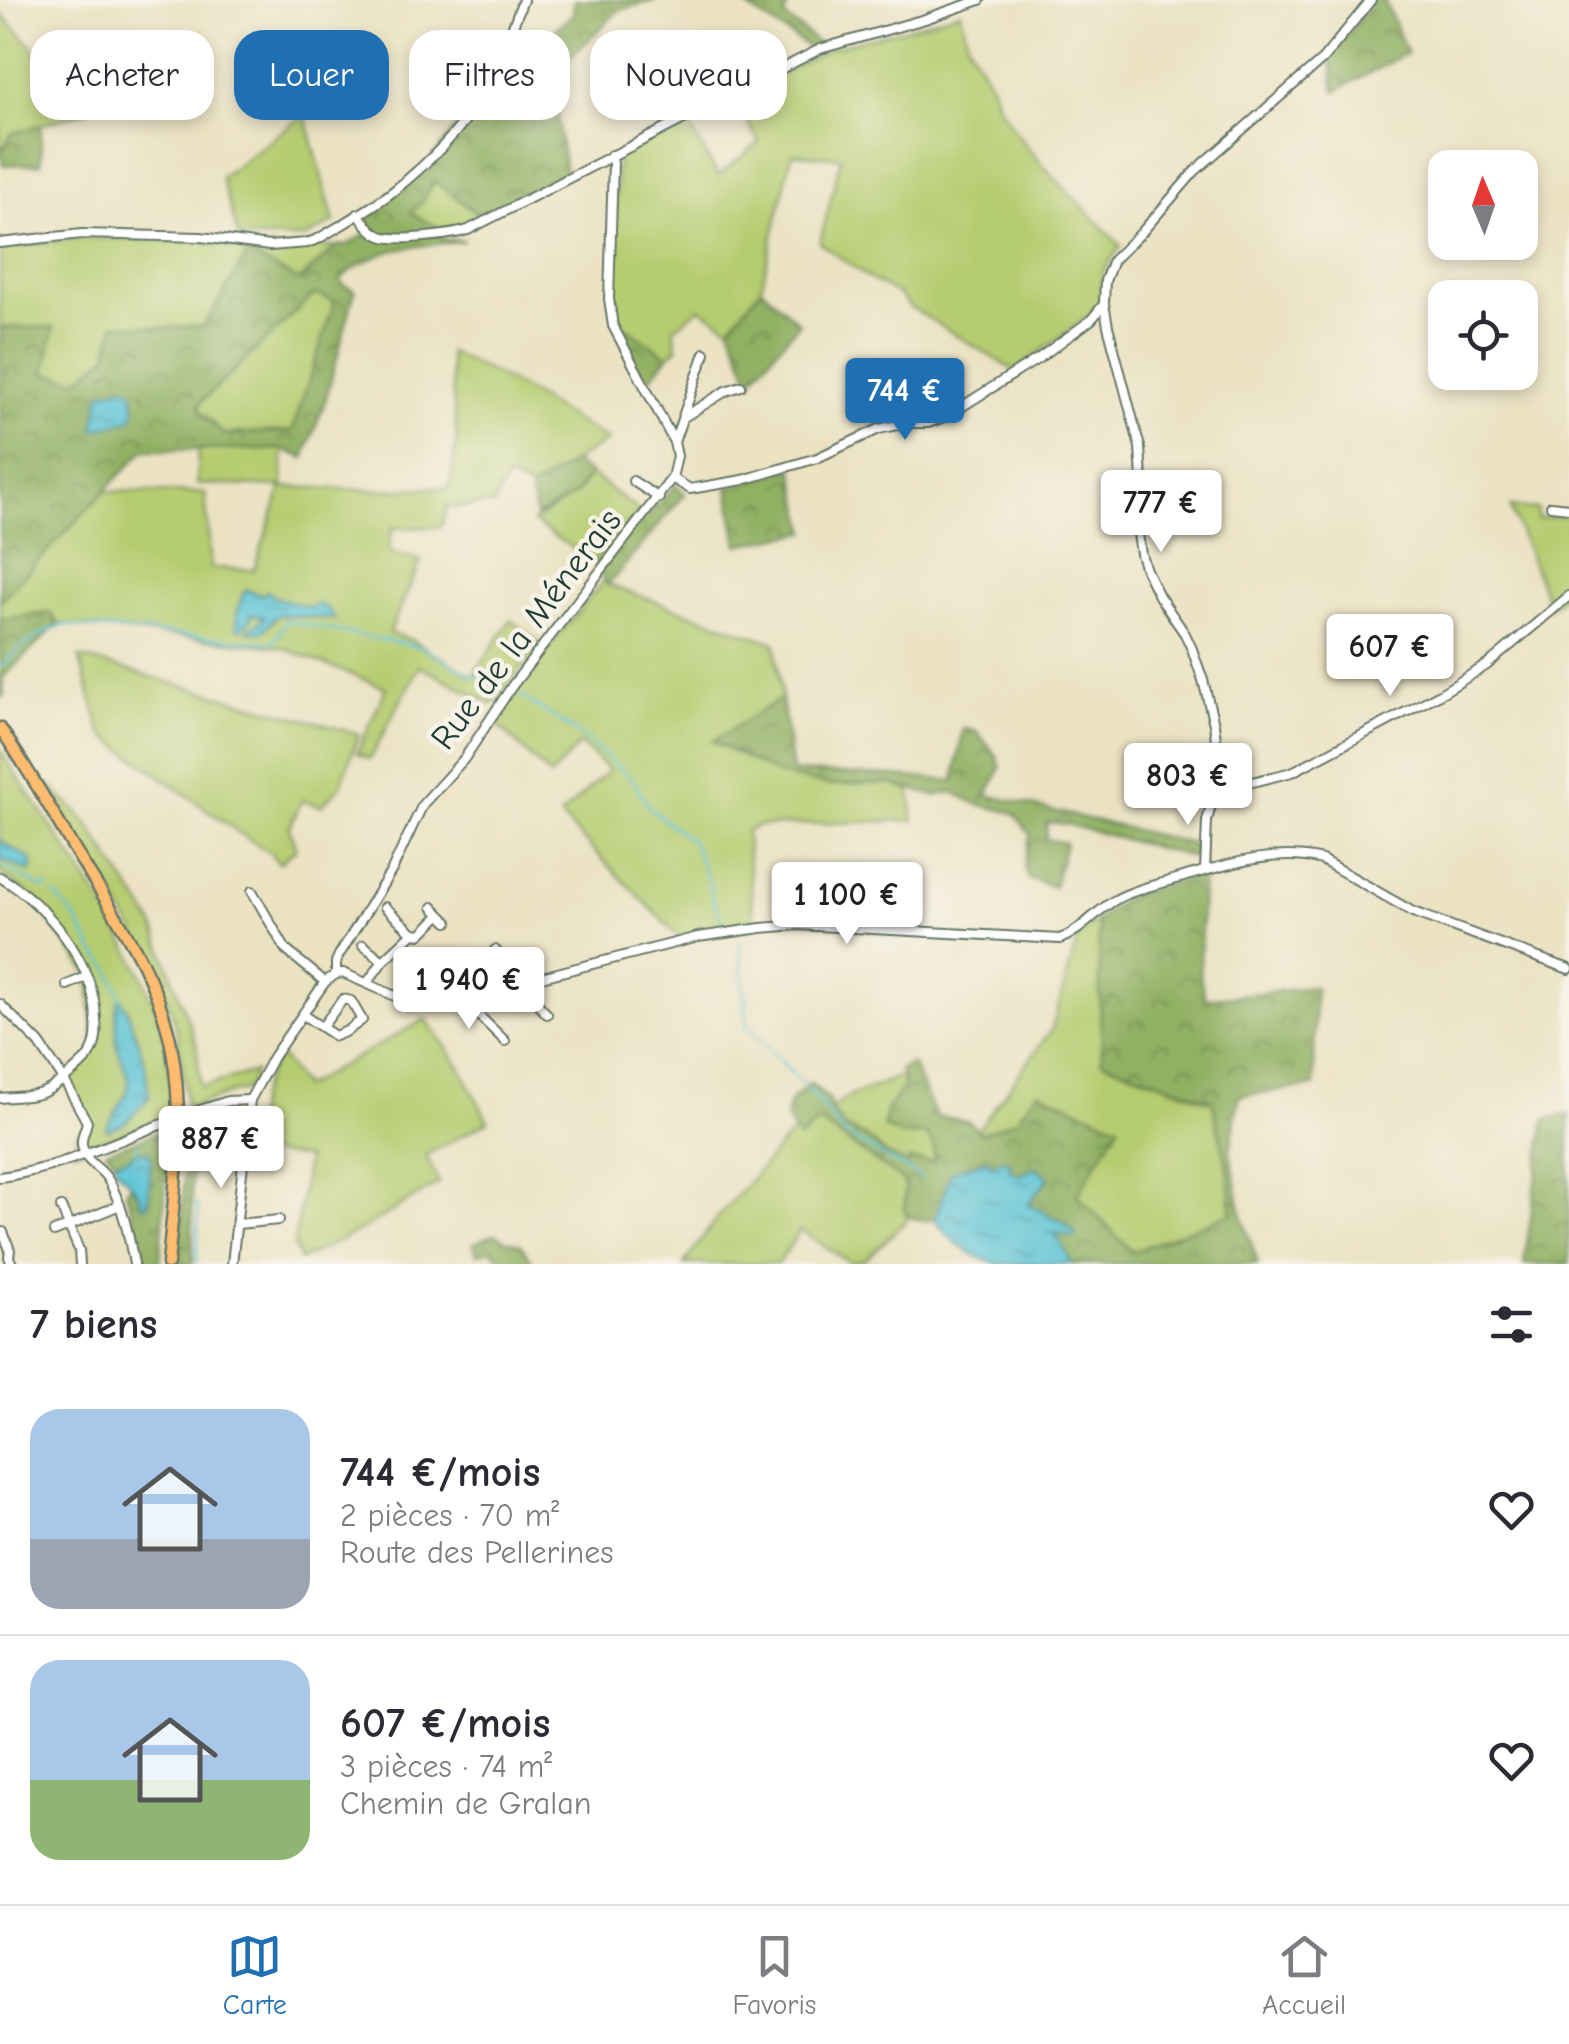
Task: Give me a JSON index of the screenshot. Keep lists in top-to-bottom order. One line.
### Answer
{"streets":{"street":["Rue de la Ménerais"]},"north":"top","page":{"chip":["Acheter","Louer","Filtres","Nouveau"],"price":["744 €","777 €","607 €","803 €","1 100 €","1 940 €","887 €"],"heading":"7 biens","list":[{"name":"744 €/mois","note":"2 pièces · 70 m² · Route des Pellerines"},{"name":"607 €/mois","note":"3 pièces · 74 m² · Chemin de Gralan"}],"tabs":["Carte","Favoris","Accueil"]}}
